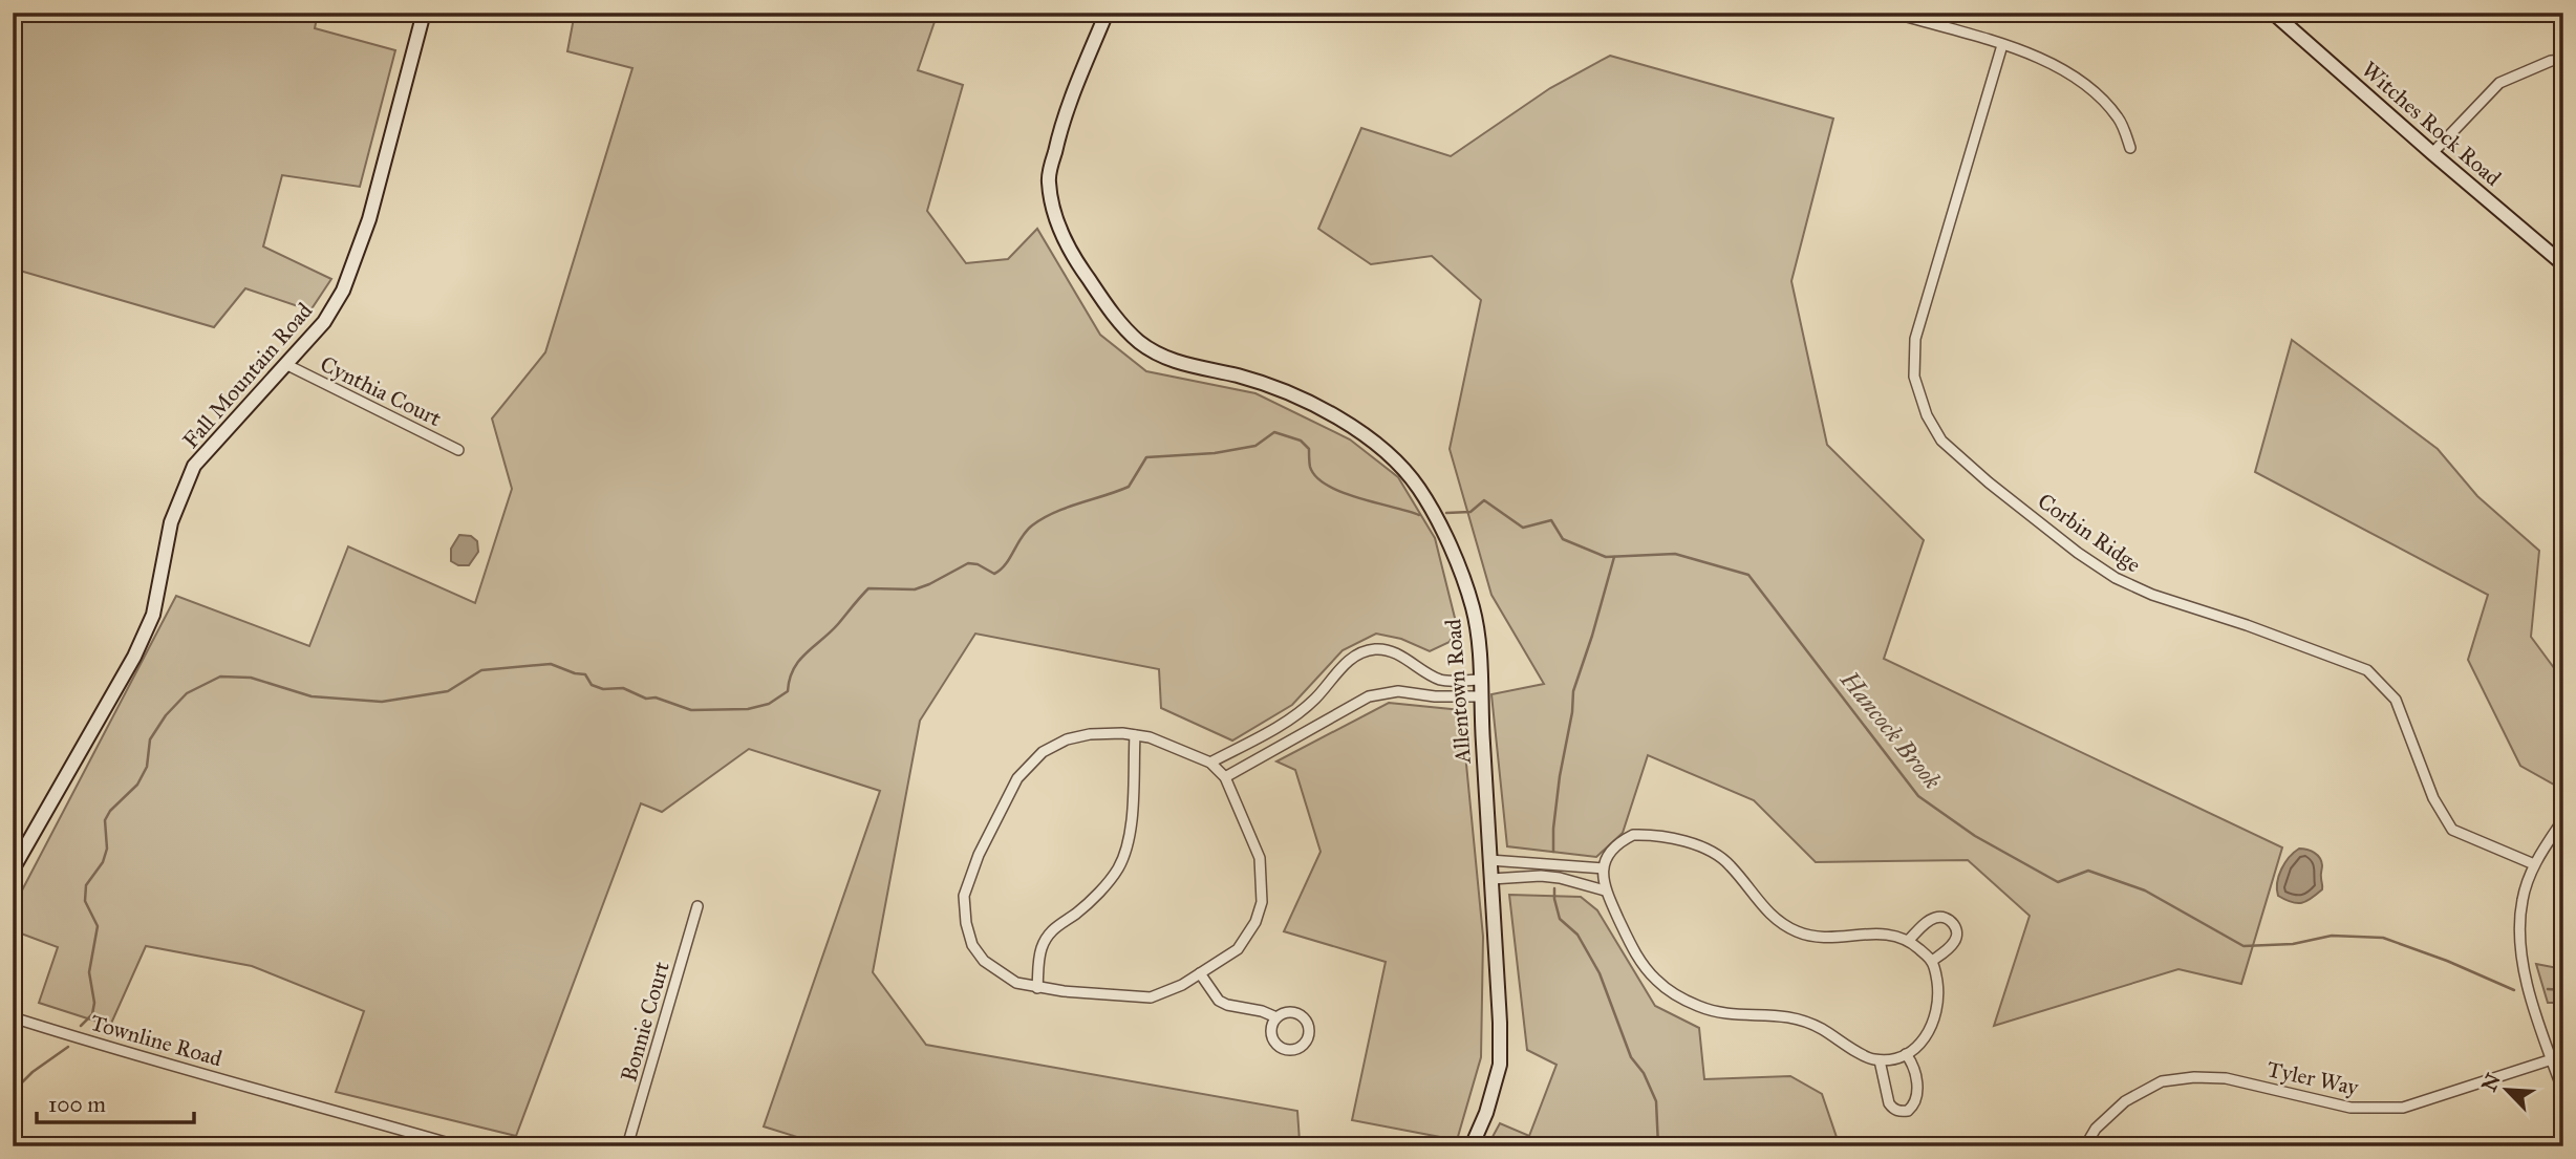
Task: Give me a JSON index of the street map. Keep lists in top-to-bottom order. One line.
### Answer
{"streets":{"street":["Witches Rock Road","Fall Mountain Road","Cynthia Court","Corbin Ridge","Allentown Road","Bonnie Court","Townline Road","Tyler Way"]},"crossings":[["Fall Mountain Road","Cynthia Court"]],"water":["Hancock Brook"],"scale_bar":"100 m","north":"top left"}
